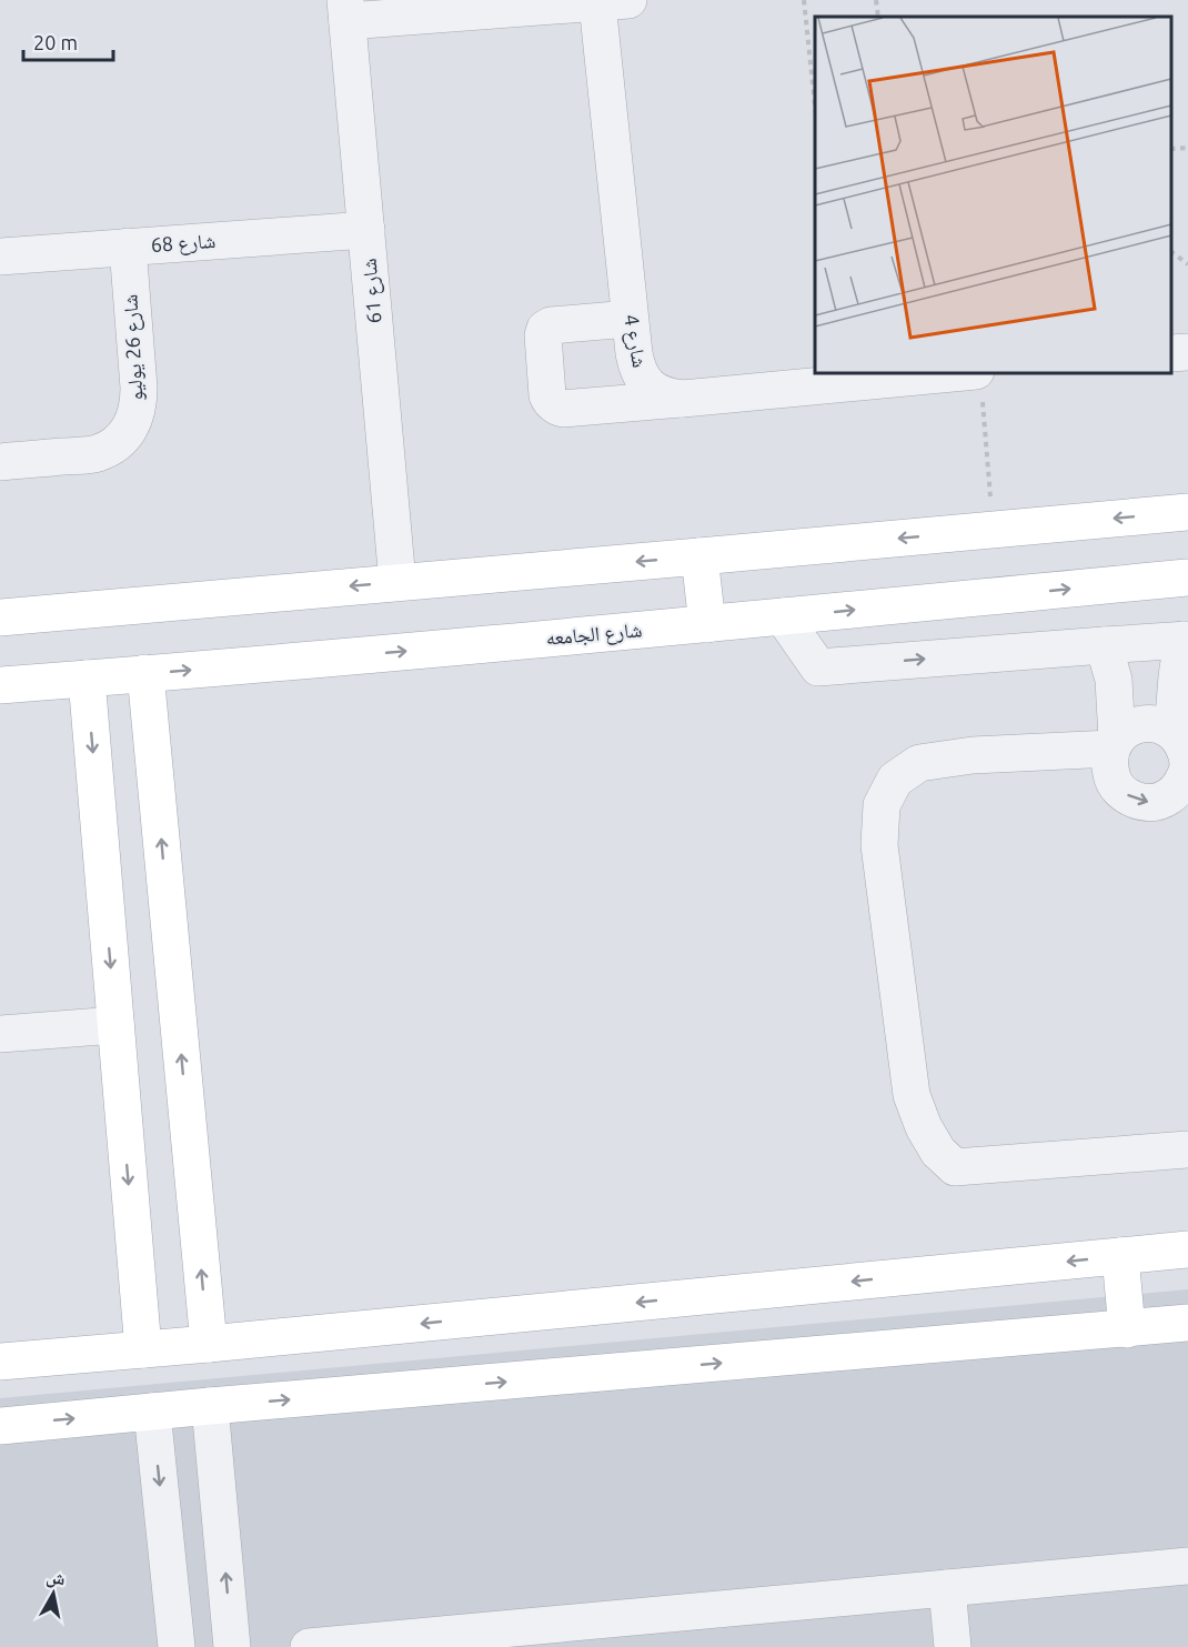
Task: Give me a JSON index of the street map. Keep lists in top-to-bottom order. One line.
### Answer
{"streets":{"main road":["شارع الجامعه"],"street":["شارع 68","شارع 61","شارع 4","شارع 26 يوليو"]},"crossings":[["شارع 68","شارع 61"],["شارع 68","شارع 26 يوليو"]],"scale_bar":"20 m","north":"top"}
